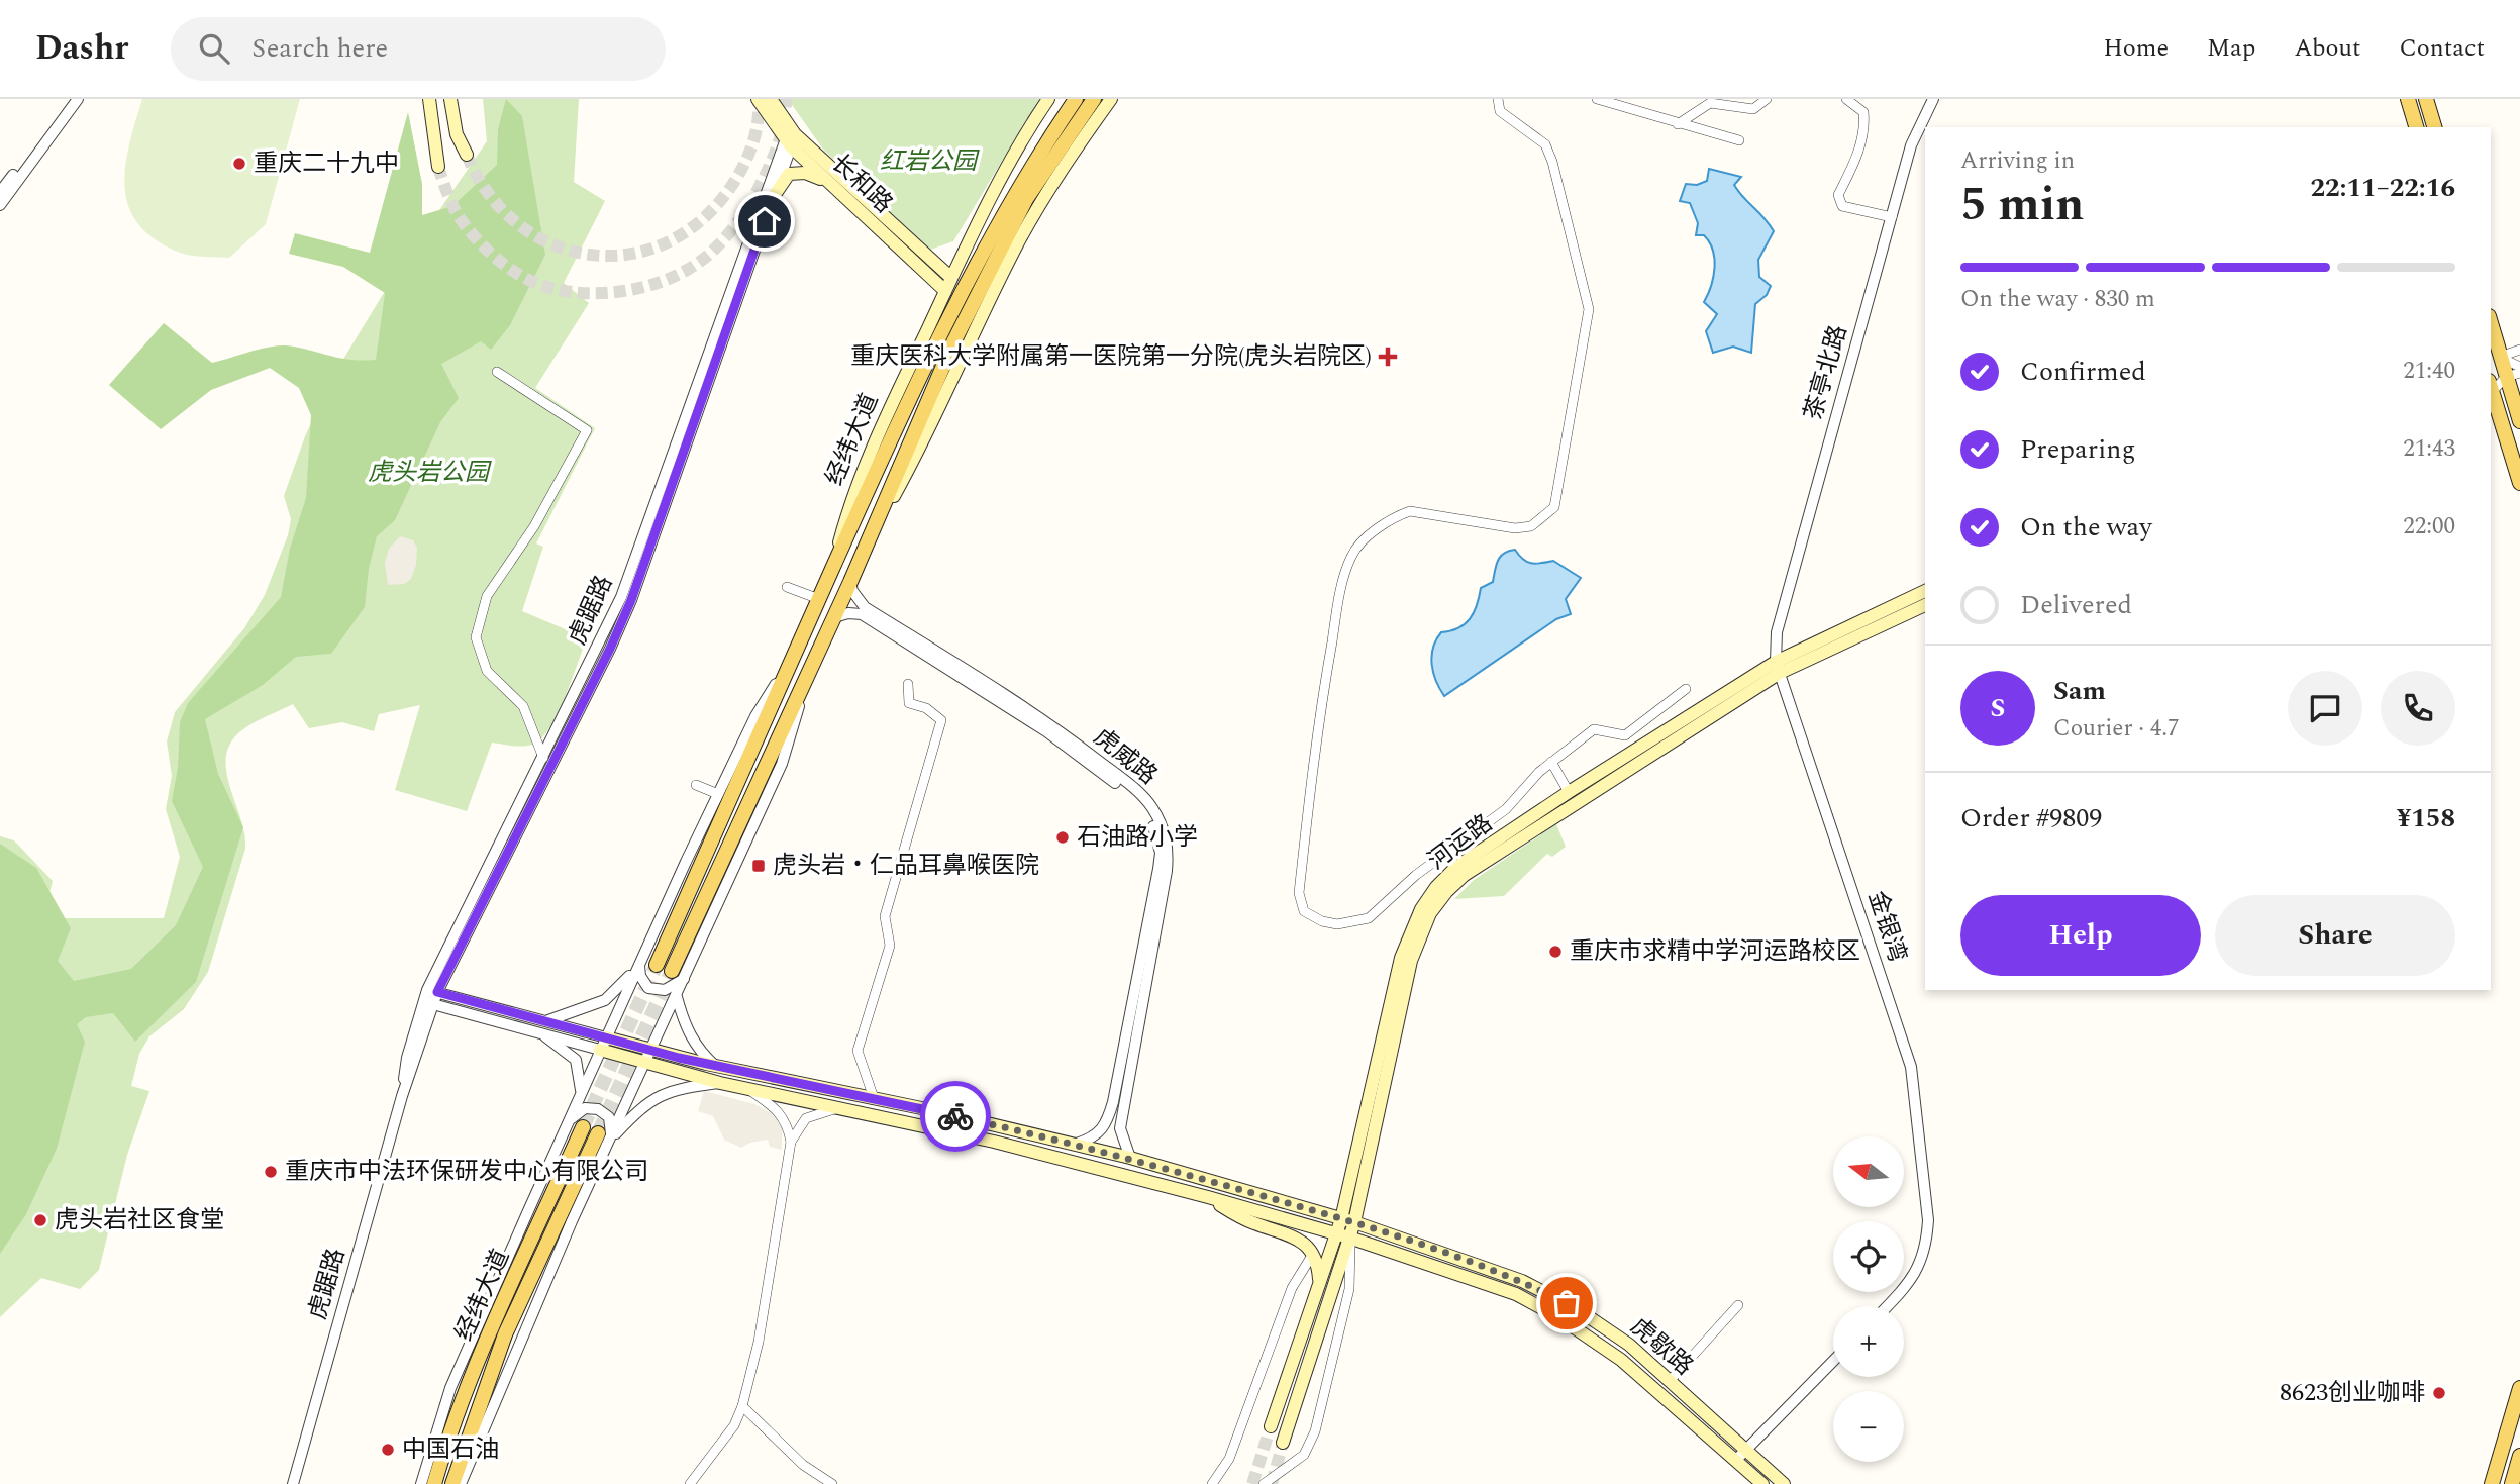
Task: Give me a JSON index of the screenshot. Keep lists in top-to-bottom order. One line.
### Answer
{"streets":{"main road":["长和路","经纬大道","河运路","虎歇路"],"street":["茶亭北路","虎踞路","虎威路","金银湾"]},"crossings":[["长和路","经纬大道"],["长和路","虎踞路"],["茶亭北路","河运路"],["茶亭北路","金银湾"],["虎踞路","虎歇路"],["虎威路","虎歇路"],["河运路","金银湾"],["河运路","虎歇路"]],"parks":["红岩公园","虎头岩公园"],"places":{"other":["重庆二十九中","石油路小学","重庆市求精中学河运路校区","重庆市中法环保研发中心有限公司","虎头岩社区食堂","8623创业咖啡","中国石油"],"health":["重庆医科大学附属第一医院第一分院(虎头岩院区)"],"transit":["虎头岩‧仁品耳鼻喉医院"]},"north":"left","page":{"header":"Dashr","search":"Search here","nav":["Home","Map","About","Contact"],"heading":["5 min","Arriving in","22:11–22:16"],"panel":["Sam","Courier · 4.7","Order #9809","¥158"],"bar":"On the way · 830 m","list":[["Confirmed","21:40"],["Preparing","21:43"],["On the way","22:00"],"Delivered"],"round":"S","buttons":["Help","Share"],"map_buttons":["+","−"]}}
